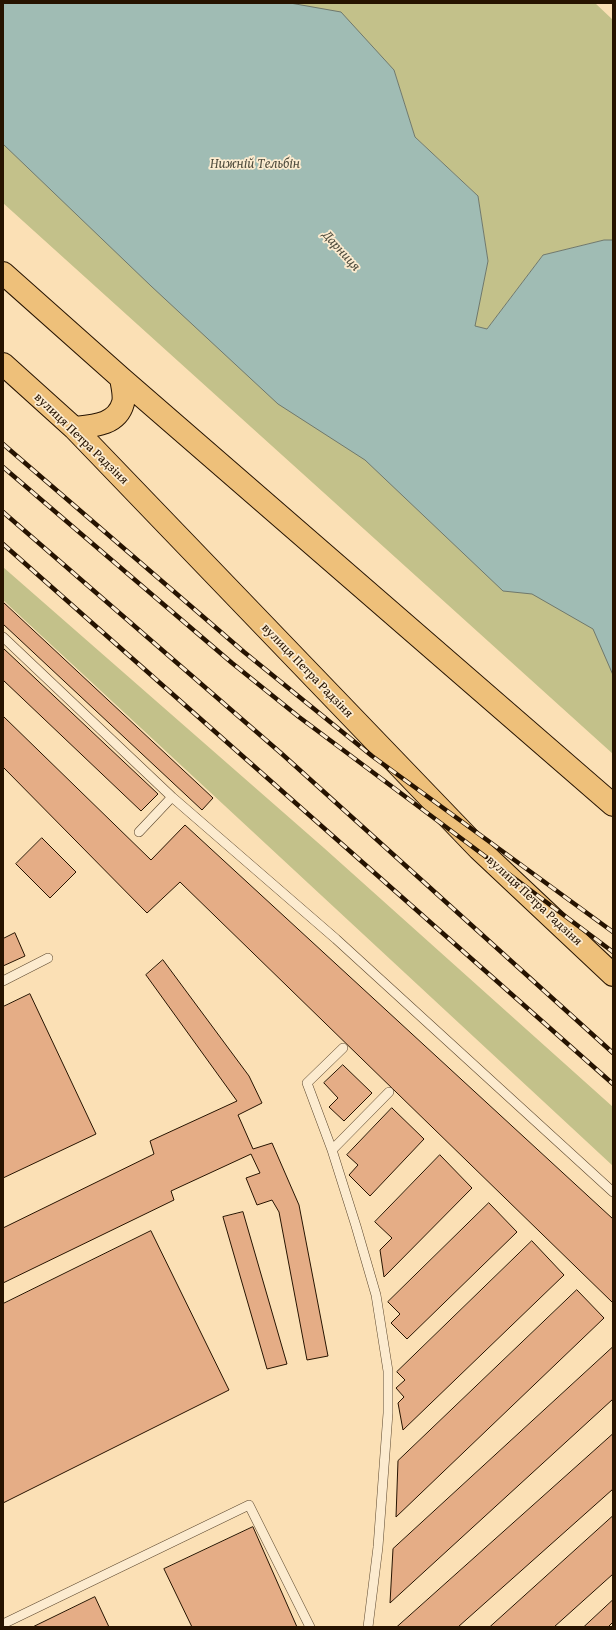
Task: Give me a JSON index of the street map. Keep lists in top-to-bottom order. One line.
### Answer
{"streets":{"main road":["вулиця Петра Радзіня"]},"water":["Нижній Тельбін","Дарниця"]}
